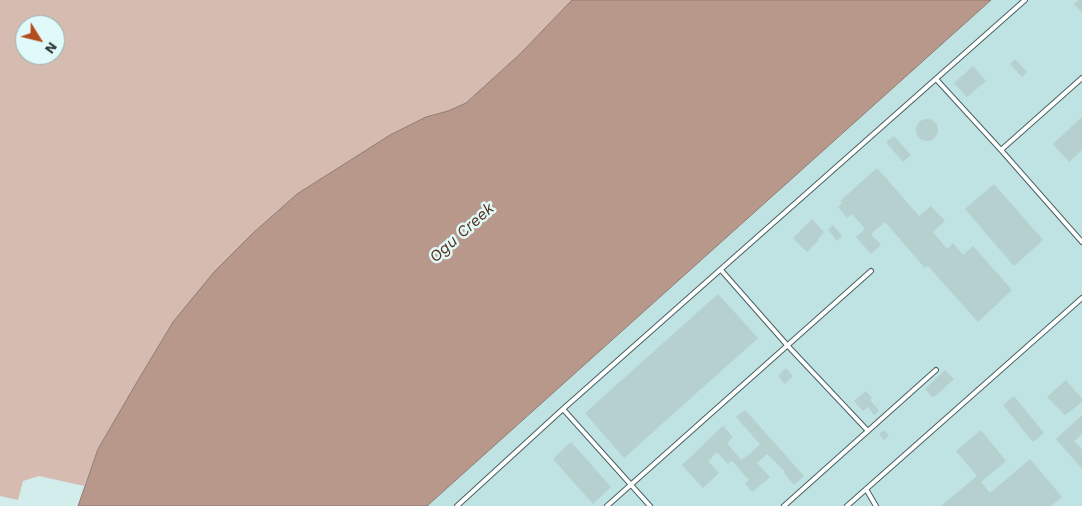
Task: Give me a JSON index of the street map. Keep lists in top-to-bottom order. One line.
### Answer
{"water":["Ogu Creek"],"north":"bottom right"}
